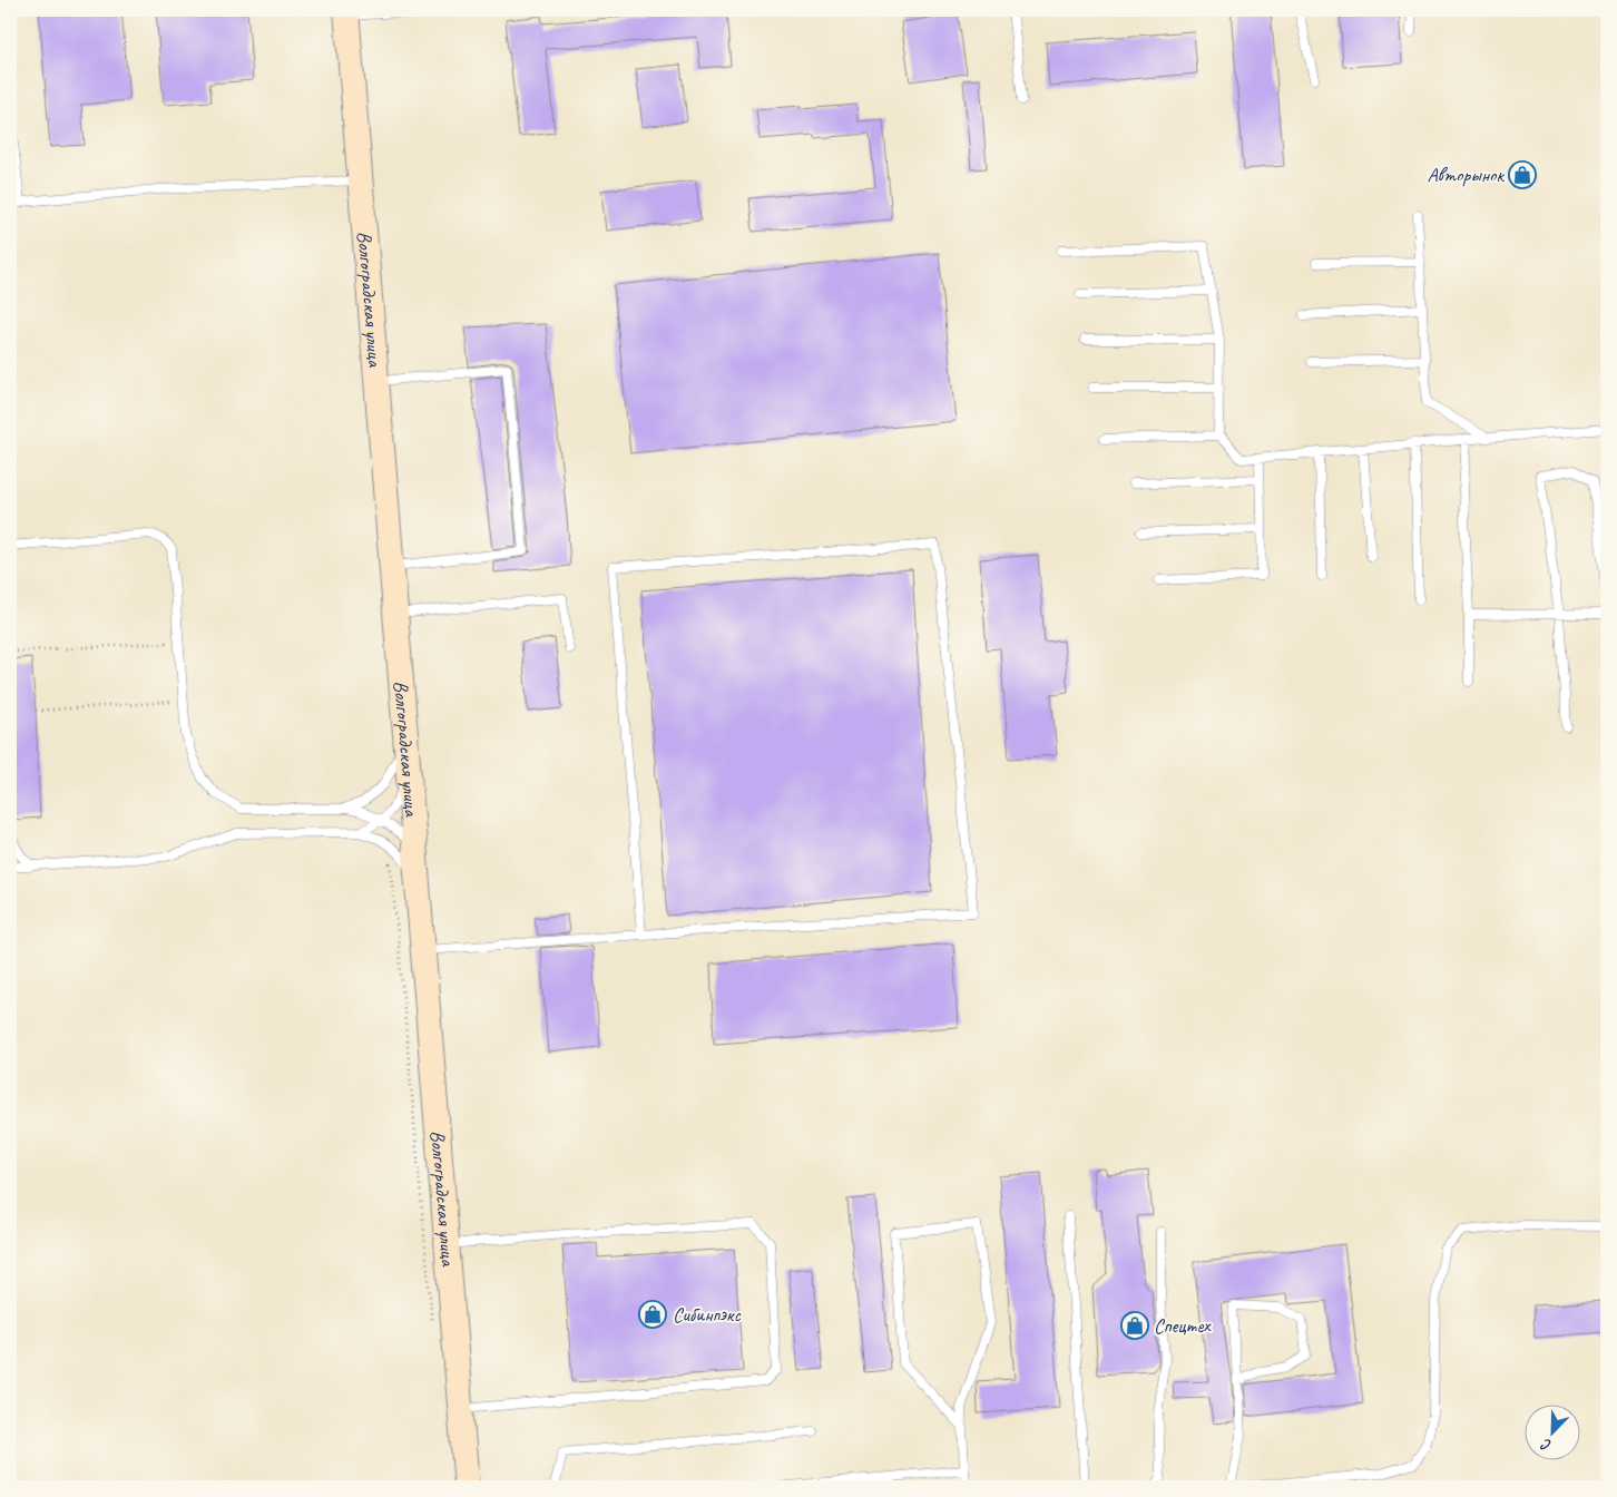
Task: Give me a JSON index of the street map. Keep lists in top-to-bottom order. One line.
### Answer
{"streets":{"main road":["Волгоградская улица"]},"places":{"shop":["Авторынок","Сибинпэкс","Спецтех"]},"north":"bottom left"}
